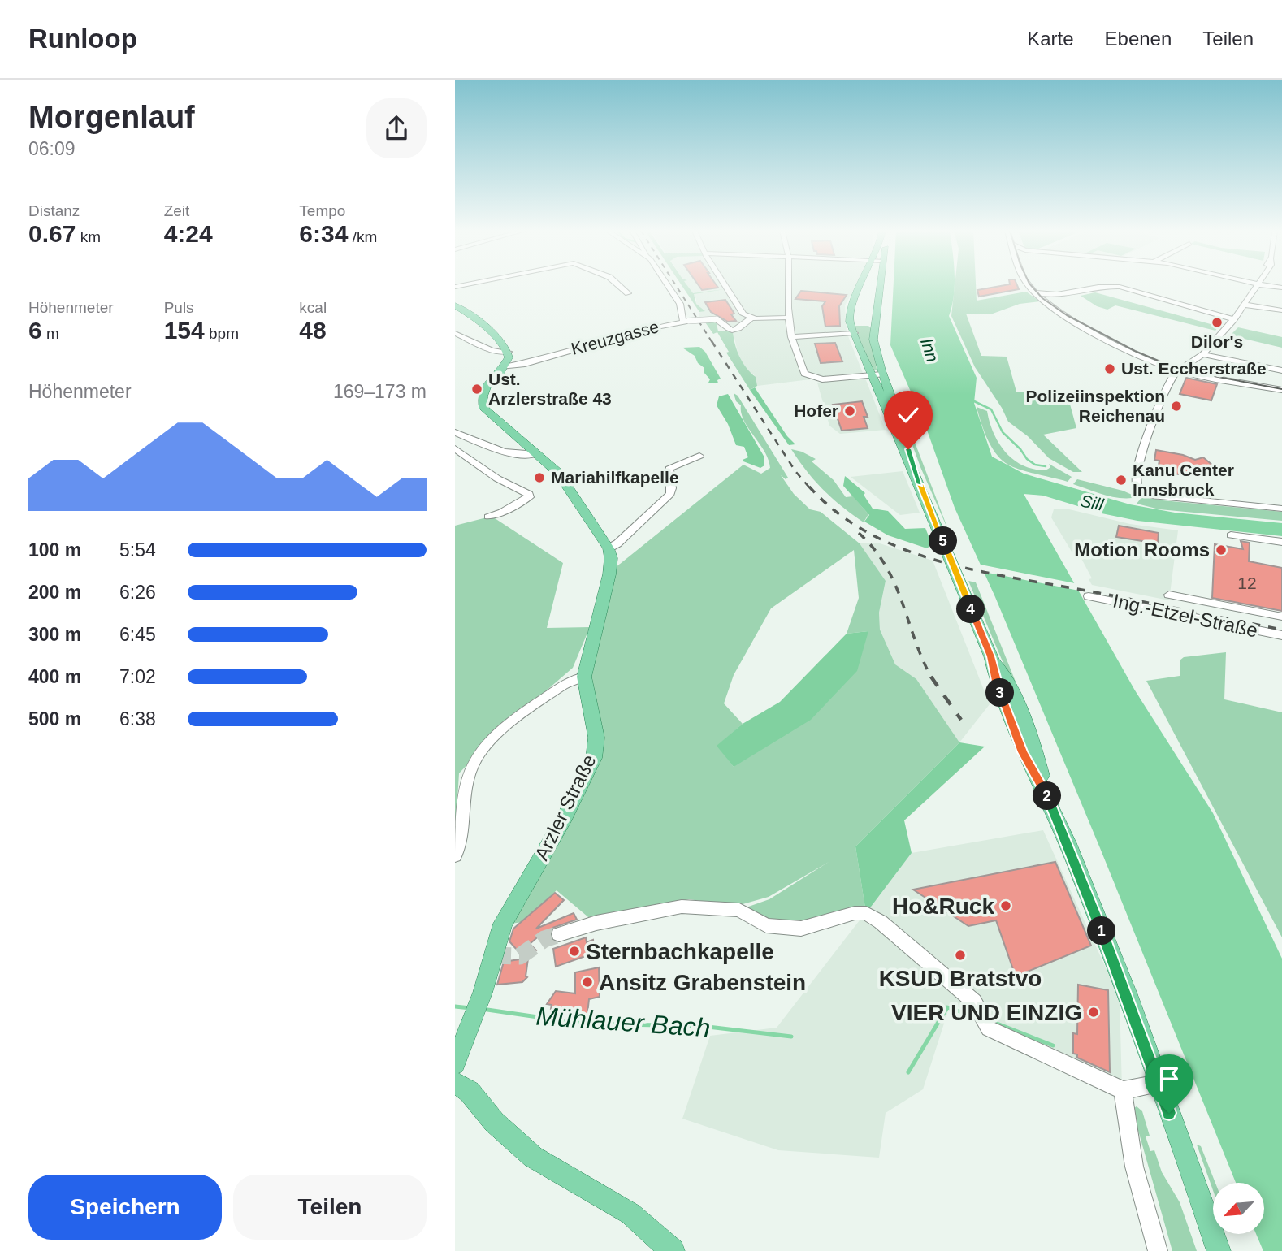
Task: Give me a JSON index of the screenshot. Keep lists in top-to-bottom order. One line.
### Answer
{"streets":{"main road":["Arzler Straße"],"street":["Kreuzgasse","Ing.-Etzel-Straße"]},"water":["Inn","Sill","Mühlauer Bach"],"places":["Dilor's","Ust. Eccherstraße","Ust. Arzlerstraße 43","Polizeiinspektion Reichenau","Hofer","Mariahilfkapelle","Kanu Center Innsbruck","Motion Rooms","Ho&Ruck","Sternbachkapelle","KSUD Bratstvo","Ansitz Grabenstein","VIER UND EINZIG"],"house_numbers":["12"],"north":"bottom left","page":{"header":"Runloop","nav":["Karte","Ebenen","Teilen"],"heading":["Morgenlauf","06:09"],"stats":[["Distanz","0.67 km"],["Zeit","4:24"],["Tempo","6:34 /km"],["Höhenmeter","6 m"],["Puls","154 bpm"],["kcal","48"]],"chart":["Höhenmeter","169–173 m"],"pins":["5","4","3","2","1"],"list":[{"name":"100 m","note":"5:54"},{"name":"200 m","note":"6:26"},{"name":"300 m","note":"6:45"},{"name":"400 m","note":"7:02"},{"name":"500 m","note":"6:38"}],"buttons":["Speichern","Teilen"]}}
